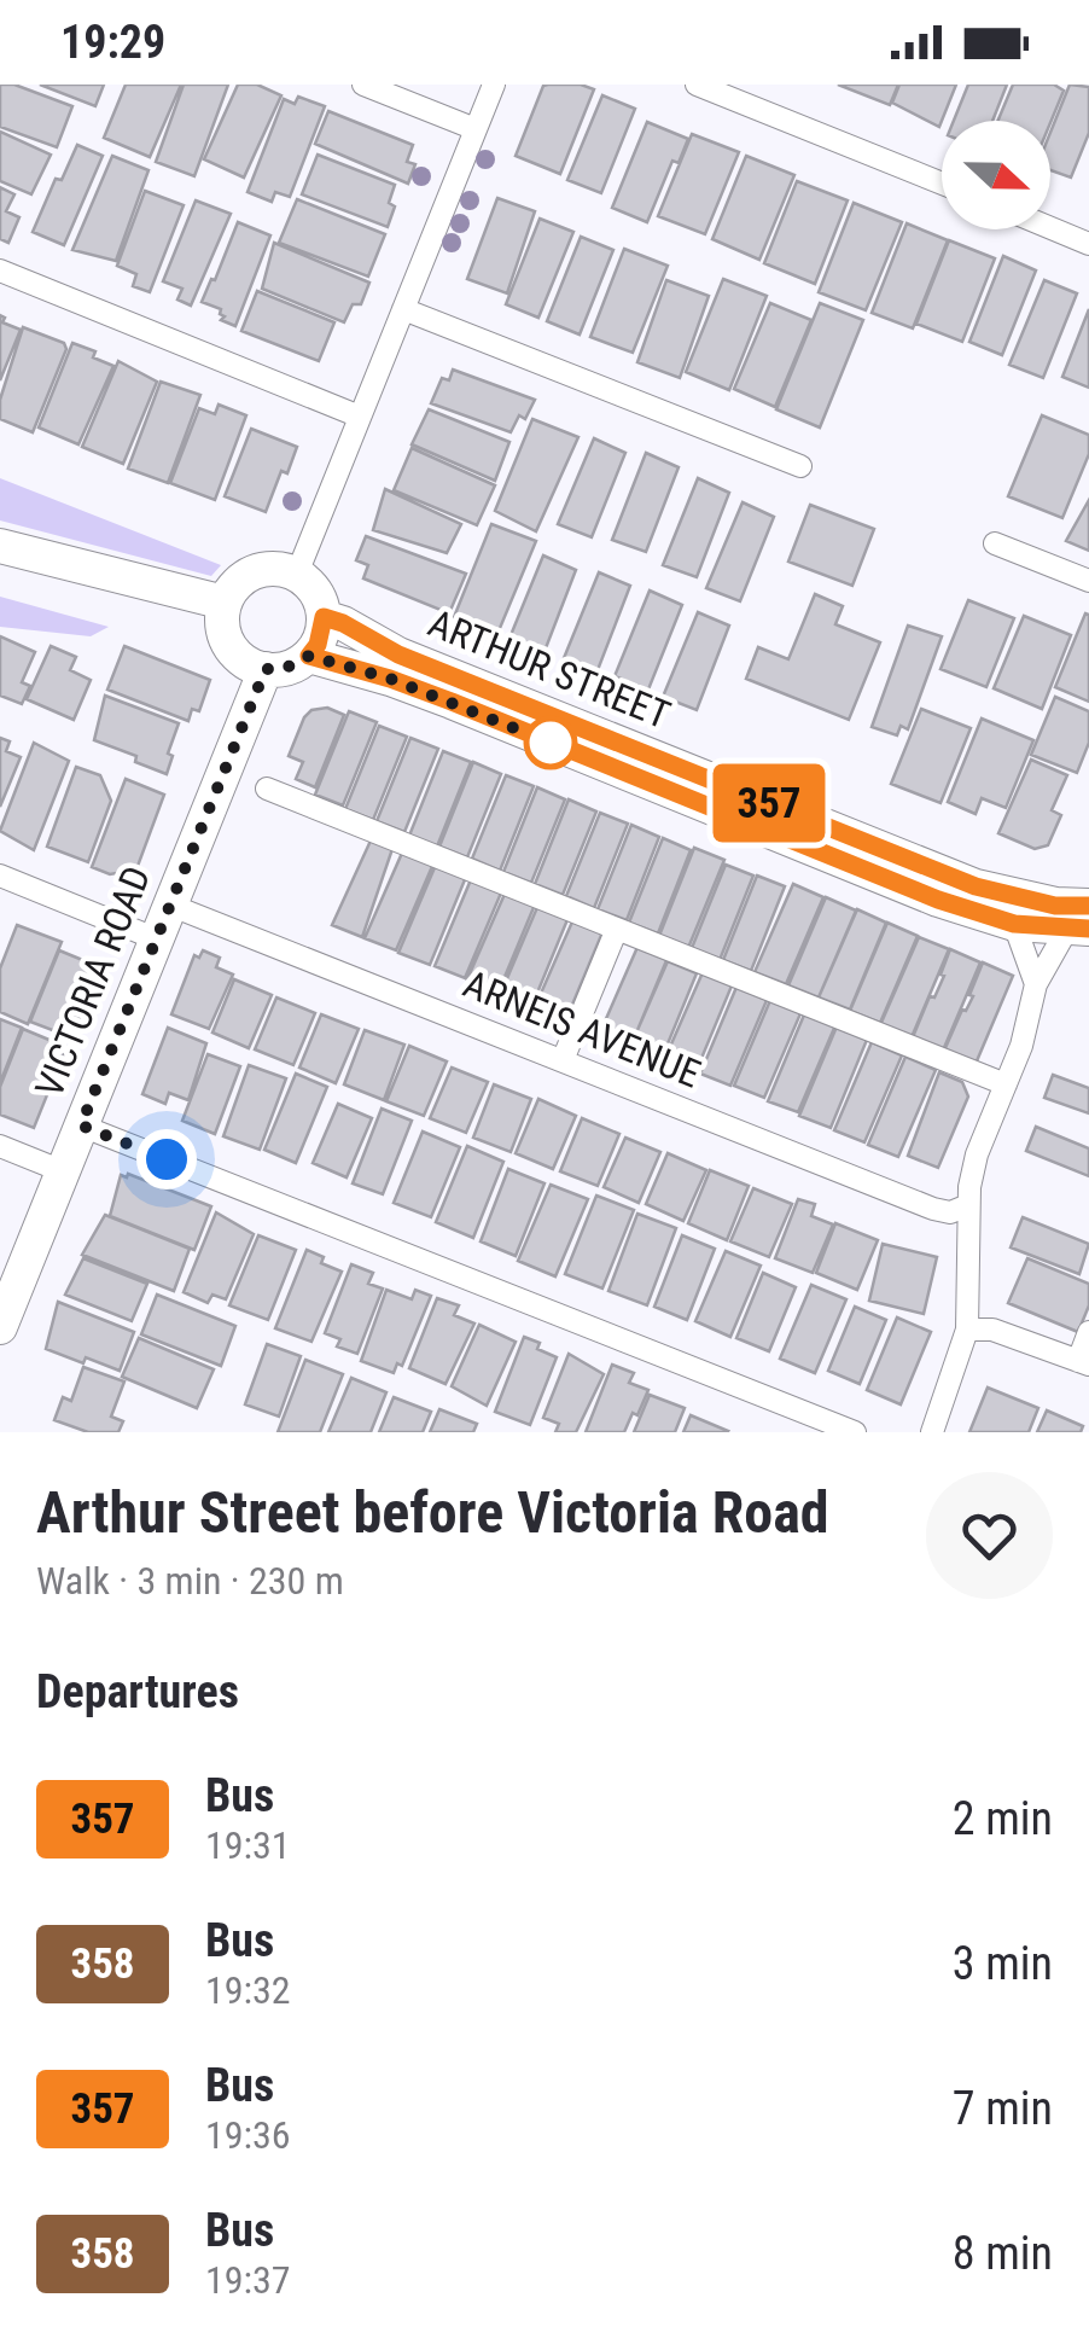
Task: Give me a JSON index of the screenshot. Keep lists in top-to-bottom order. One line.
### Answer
{"streets":{"street":["ARTHUR STREET","VICTORIA ROAD","ARNEIS AVENUE"]},"crossings":[["ARTHUR STREET","VICTORIA ROAD"],["VICTORIA ROAD","ARNEIS AVENUE"]],"lines":["bus line 357"],"north":"right","page":{"status":"19:29","on_map":"357","heading":[["Arthur Street before Victoria Road","Walk · 3 min · 230 m"],"Departures"],"list":[{"mark":"357","name":"Bus","note":"19:31","value":"2 min"},{"mark":"358","name":"Bus","note":"19:32","value":"3 min"},{"mark":"357","name":"Bus","note":"19:36","value":"7 min"},{"mark":"358","name":"Bus","note":"19:37","value":"8 min"}]}}
